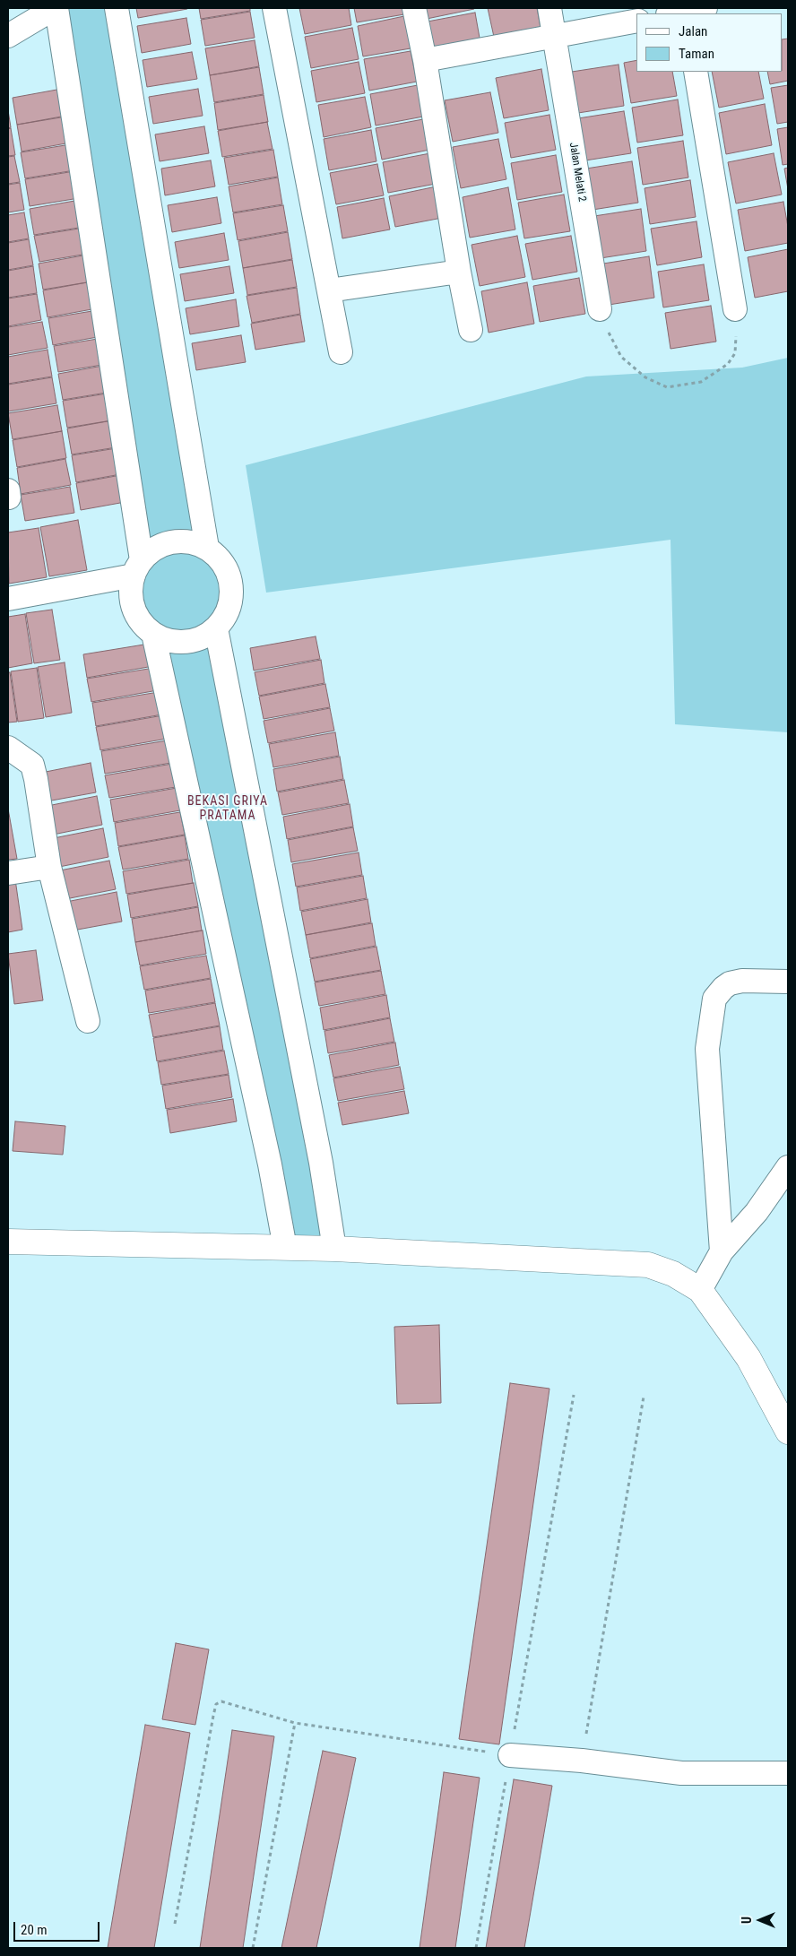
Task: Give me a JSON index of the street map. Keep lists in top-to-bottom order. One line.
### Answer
{"streets":{"street":["Jalan Melati 2"]},"districts":["BEKASI GRIYA PRATAMA"],"legend":["Jalan","Taman"],"scale_bar":"20 m","north":"left"}
